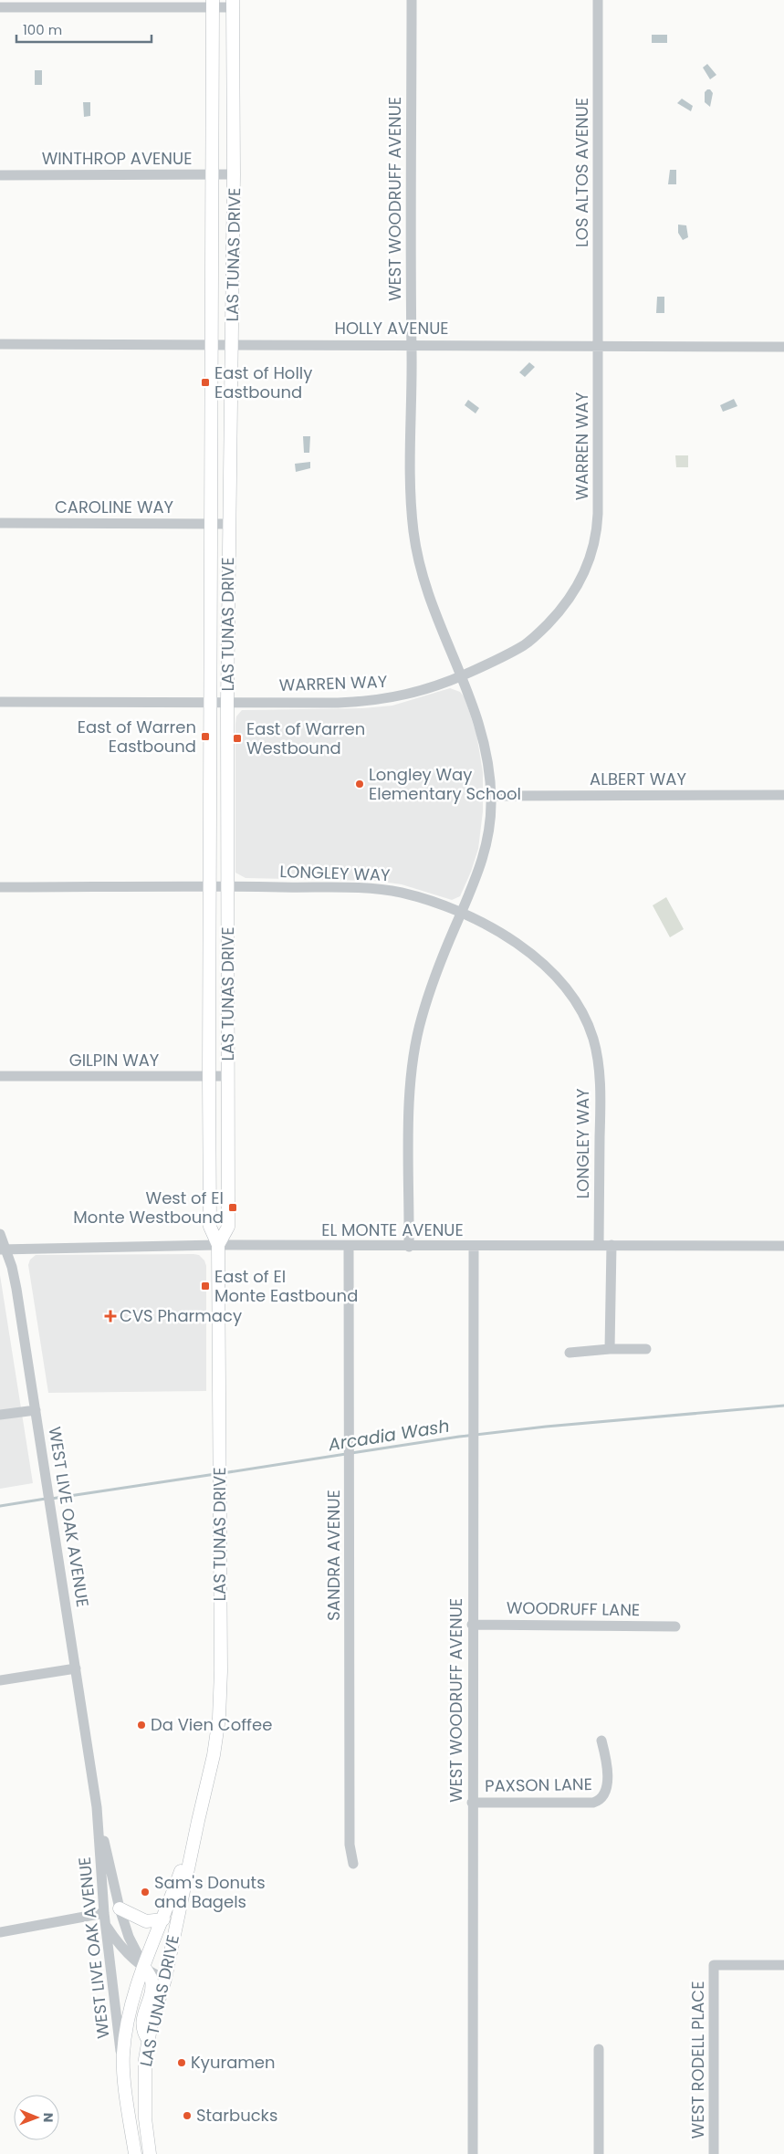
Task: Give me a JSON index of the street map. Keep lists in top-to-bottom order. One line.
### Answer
{"streets":{"main road":["LAS TUNAS DRIVE"],"street":["WINTHROP AVENUE","LOS ALTOS AVENUE","WEST WOODRUFF AVENUE","HOLLY AVENUE","WARREN WAY","CAROLINE WAY","ALBERT WAY","LONGLEY WAY","GILPIN WAY","EL MONTE AVENUE","WEST LIVE OAK AVENUE","SANDRA AVENUE","WOODRUFF LANE","PAXSON LANE","WEST RODELL PLACE"]},"crossings":[["WINTHROP AVENUE","LAS TUNAS DRIVE"],["LOS ALTOS AVENUE","HOLLY AVENUE"],["LOS ALTOS AVENUE","WARREN WAY"],["WEST WOODRUFF AVENUE","HOLLY AVENUE"],["WEST WOODRUFF AVENUE","WARREN WAY"],["WEST WOODRUFF AVENUE","ALBERT WAY"],["WEST WOODRUFF AVENUE","LONGLEY WAY"],["WEST WOODRUFF AVENUE","EL MONTE AVENUE"],["WEST WOODRUFF AVENUE","WOODRUFF LANE"],["WEST WOODRUFF AVENUE","PAXSON LANE"],["LAS TUNAS DRIVE","HOLLY AVENUE"],["LAS TUNAS DRIVE","WARREN WAY"],["LAS TUNAS DRIVE","CAROLINE WAY"],["LAS TUNAS DRIVE","LONGLEY WAY"],["LAS TUNAS DRIVE","GILPIN WAY"],["LAS TUNAS DRIVE","EL MONTE AVENUE"],["LAS TUNAS DRIVE","WEST LIVE OAK AVENUE"],["HOLLY AVENUE","WARREN WAY"],["LONGLEY WAY","EL MONTE AVENUE"],["EL MONTE AVENUE","WEST LIVE OAK AVENUE"],["EL MONTE AVENUE","SANDRA AVENUE"]],"water":["Arcadia Wash"],"places":{"transit":["East of Holly Eastbound","East of Warren Eastbound","East of Warren Westbound","West of El Monte Westbound","East of El Monte Eastbound"],"other":["Longley Way Elementary School","Da Vien Coffee","Sam's Donuts and Bagels","Kyuramen","Starbucks"],"health":["CVS Pharmacy"]},"scale_bar":"100 m","north":"right"}
